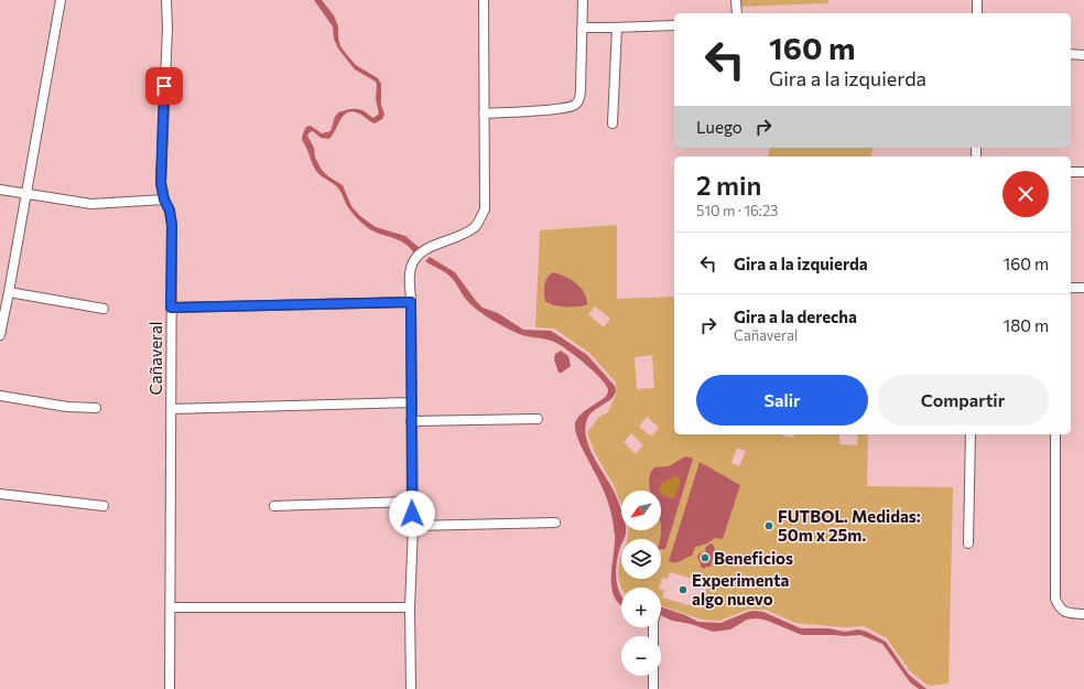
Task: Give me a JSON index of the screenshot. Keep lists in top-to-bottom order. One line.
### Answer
{"streets":{"street":["Cañaveral"]},"places":["FUTBOL. Medidas: 50m x 25m.","Beneficios","Experimenta algo nuevo"],"north":"bottom left","page":{"turn":["160 m","Gira a la izquierda"],"then":"Luego","heading":["2 min","510 m · 16:23"],"list":[{"name":"Gira a la izquierda","value":"160 m"},{"name":"Gira a la derecha","note":"Cañaveral","value":"180 m"}],"buttons":["Salir","Compartir"],"map_buttons":["+","−"]}}
